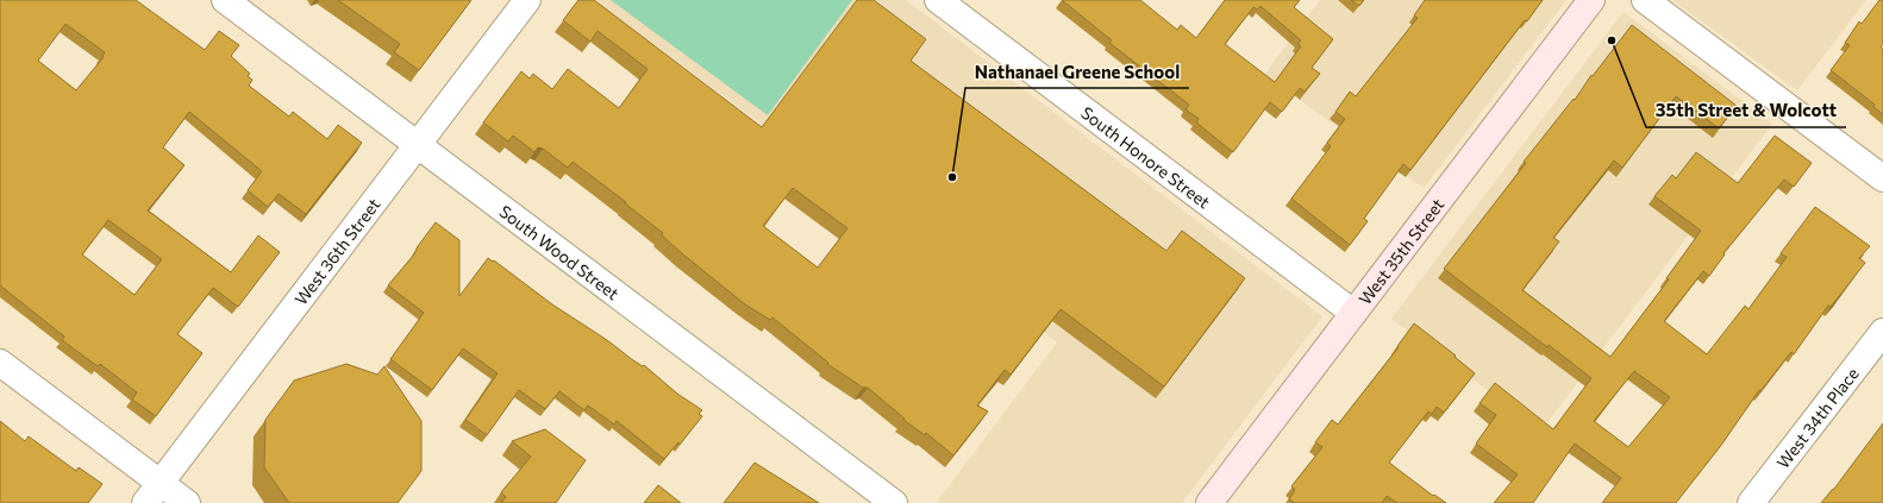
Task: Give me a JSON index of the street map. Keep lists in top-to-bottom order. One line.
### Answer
{"streets":{"main road":["West 35th Street"],"street":["South Honore Street","South Wood Street","West 36th Street","West 34th Place"]},"crossings":[["South Honore Street","West 35th Street"],["South Wood Street","West 36th Street"]],"places":["35th Street & Wolcott","Nathanael Greene School"]}
